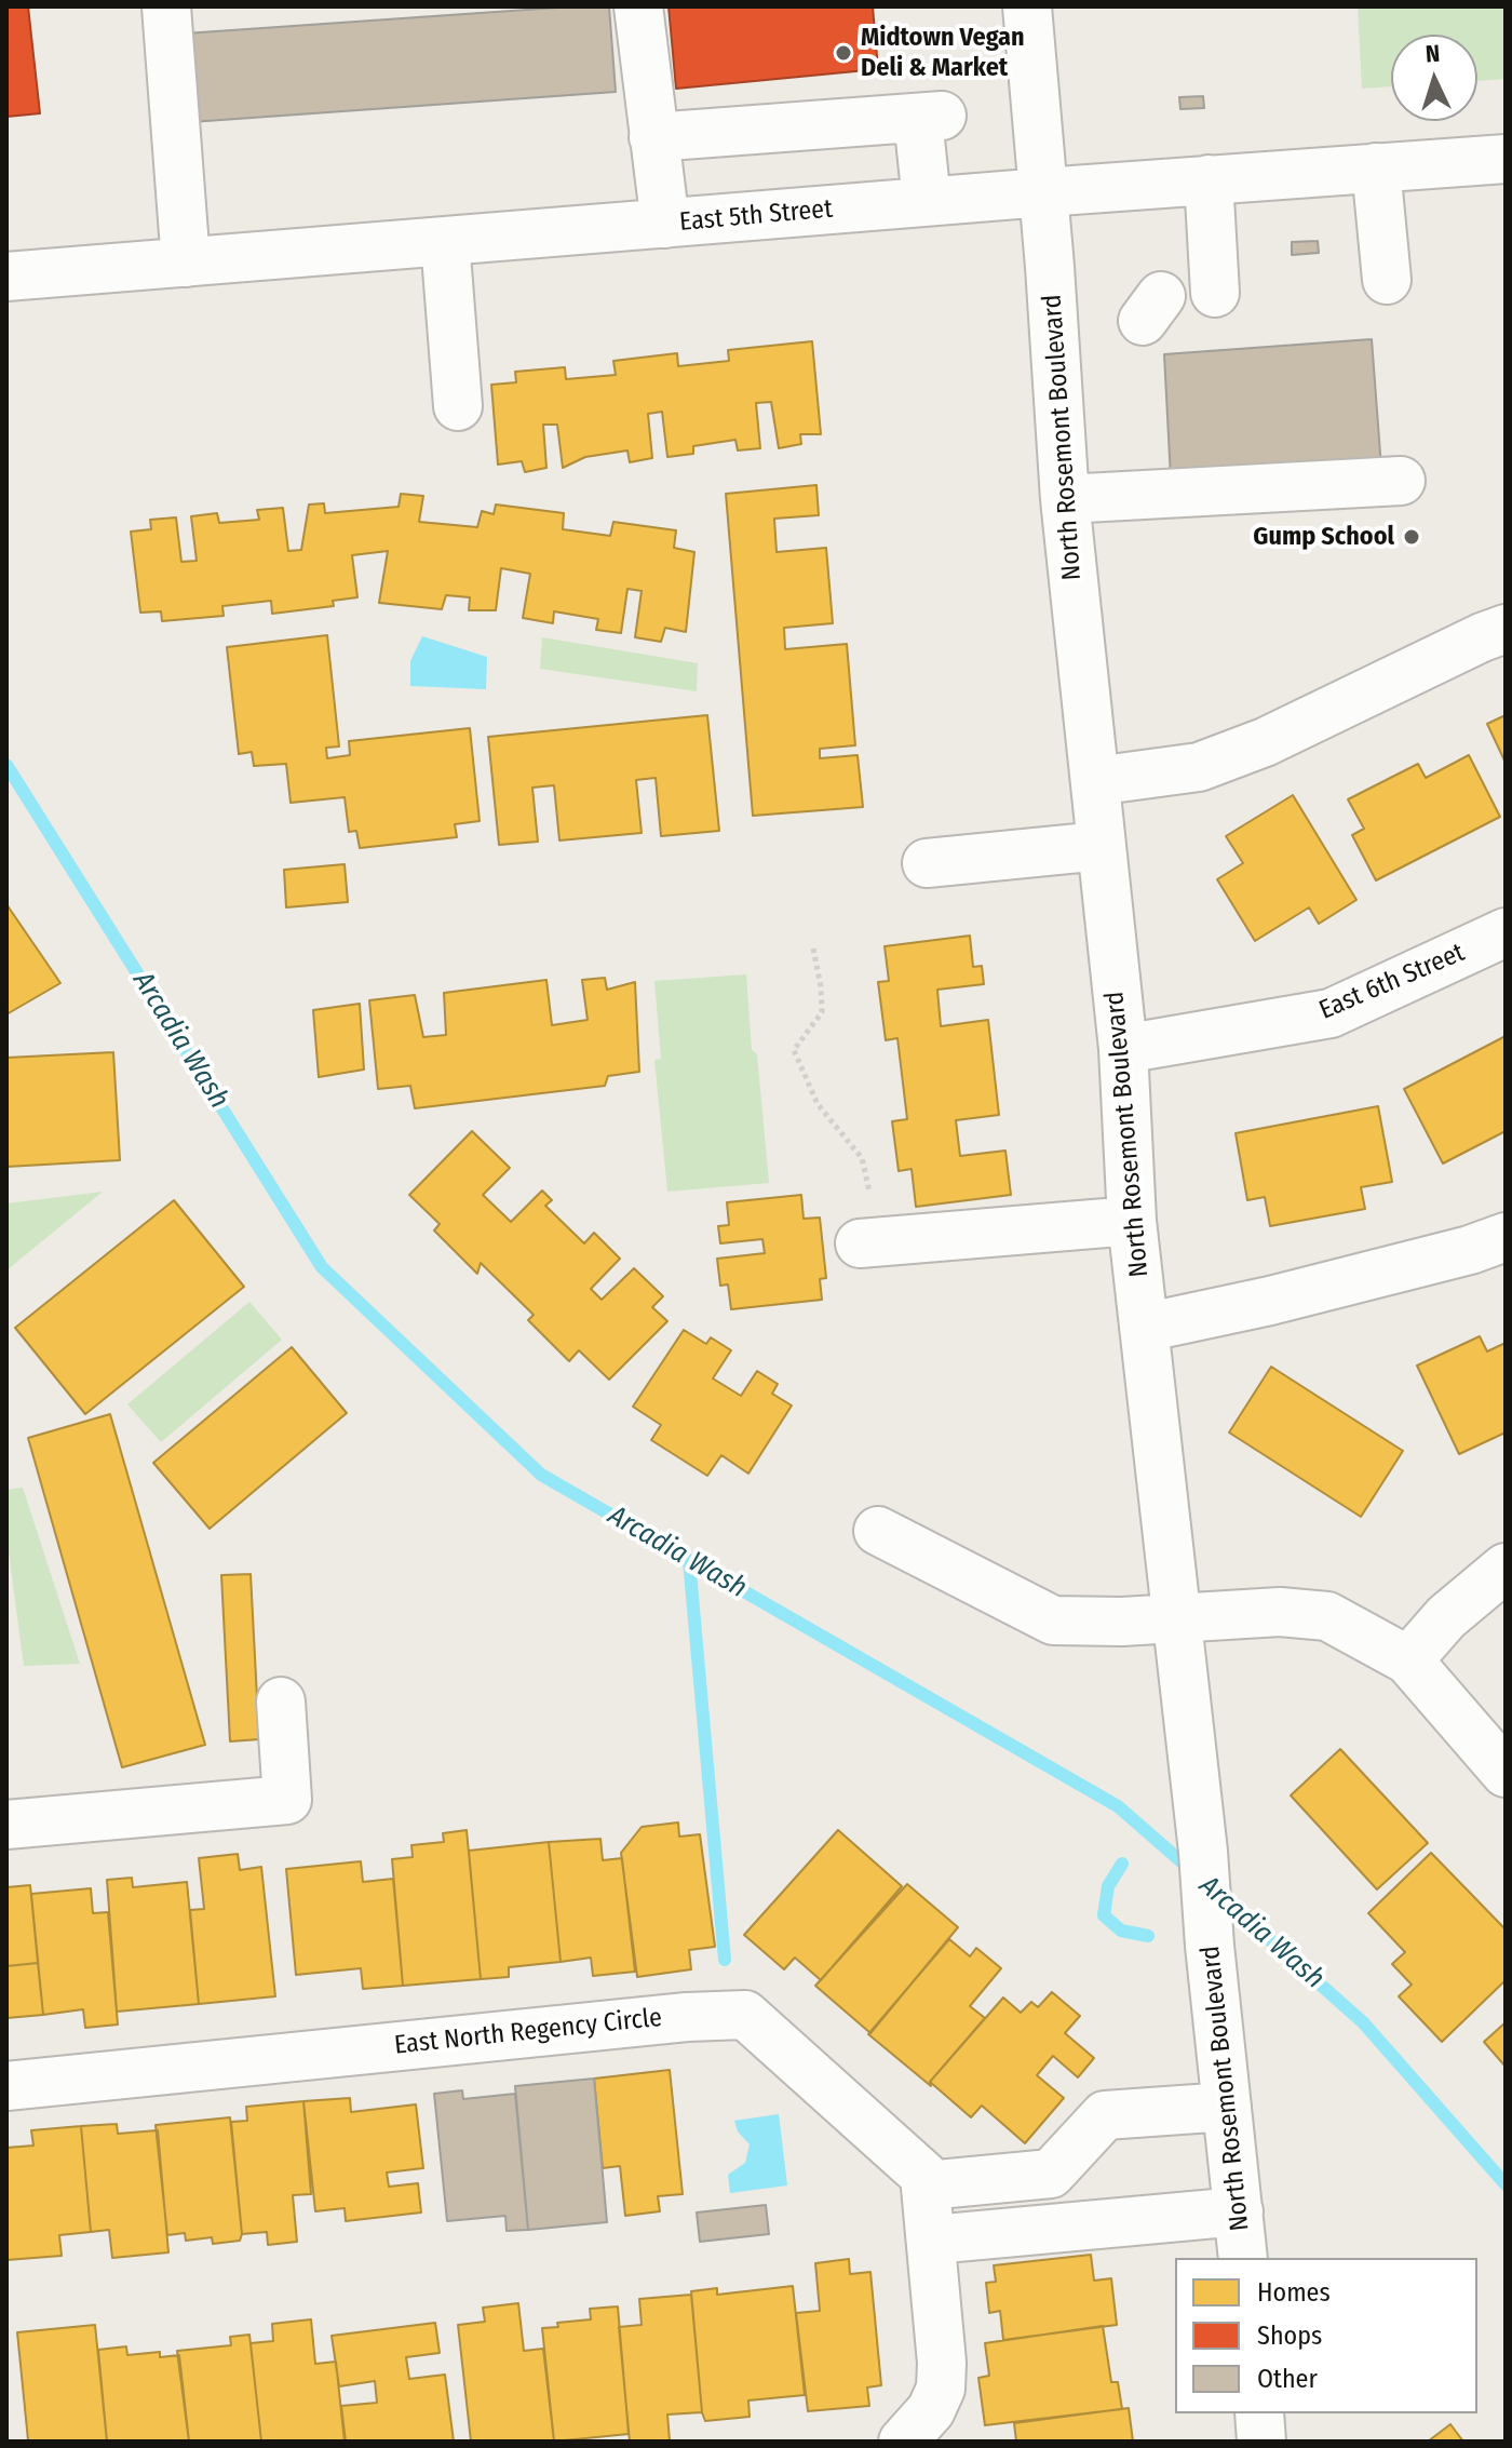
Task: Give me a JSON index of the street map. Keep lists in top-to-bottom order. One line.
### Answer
{"streets":{"street":["East 5th Street","North Rosemont Boulevard","East 6th Street","East North Regency Circle"]},"crossings":[["East 5th Street","North Rosemont Boulevard"],["North Rosemont Boulevard","East 6th Street"]],"water":["Arcadia Wash"],"places":["Midtown Vegan Deli & Market","Gump School"],"legend":["Homes","Shops","Other"],"north":"top"}
